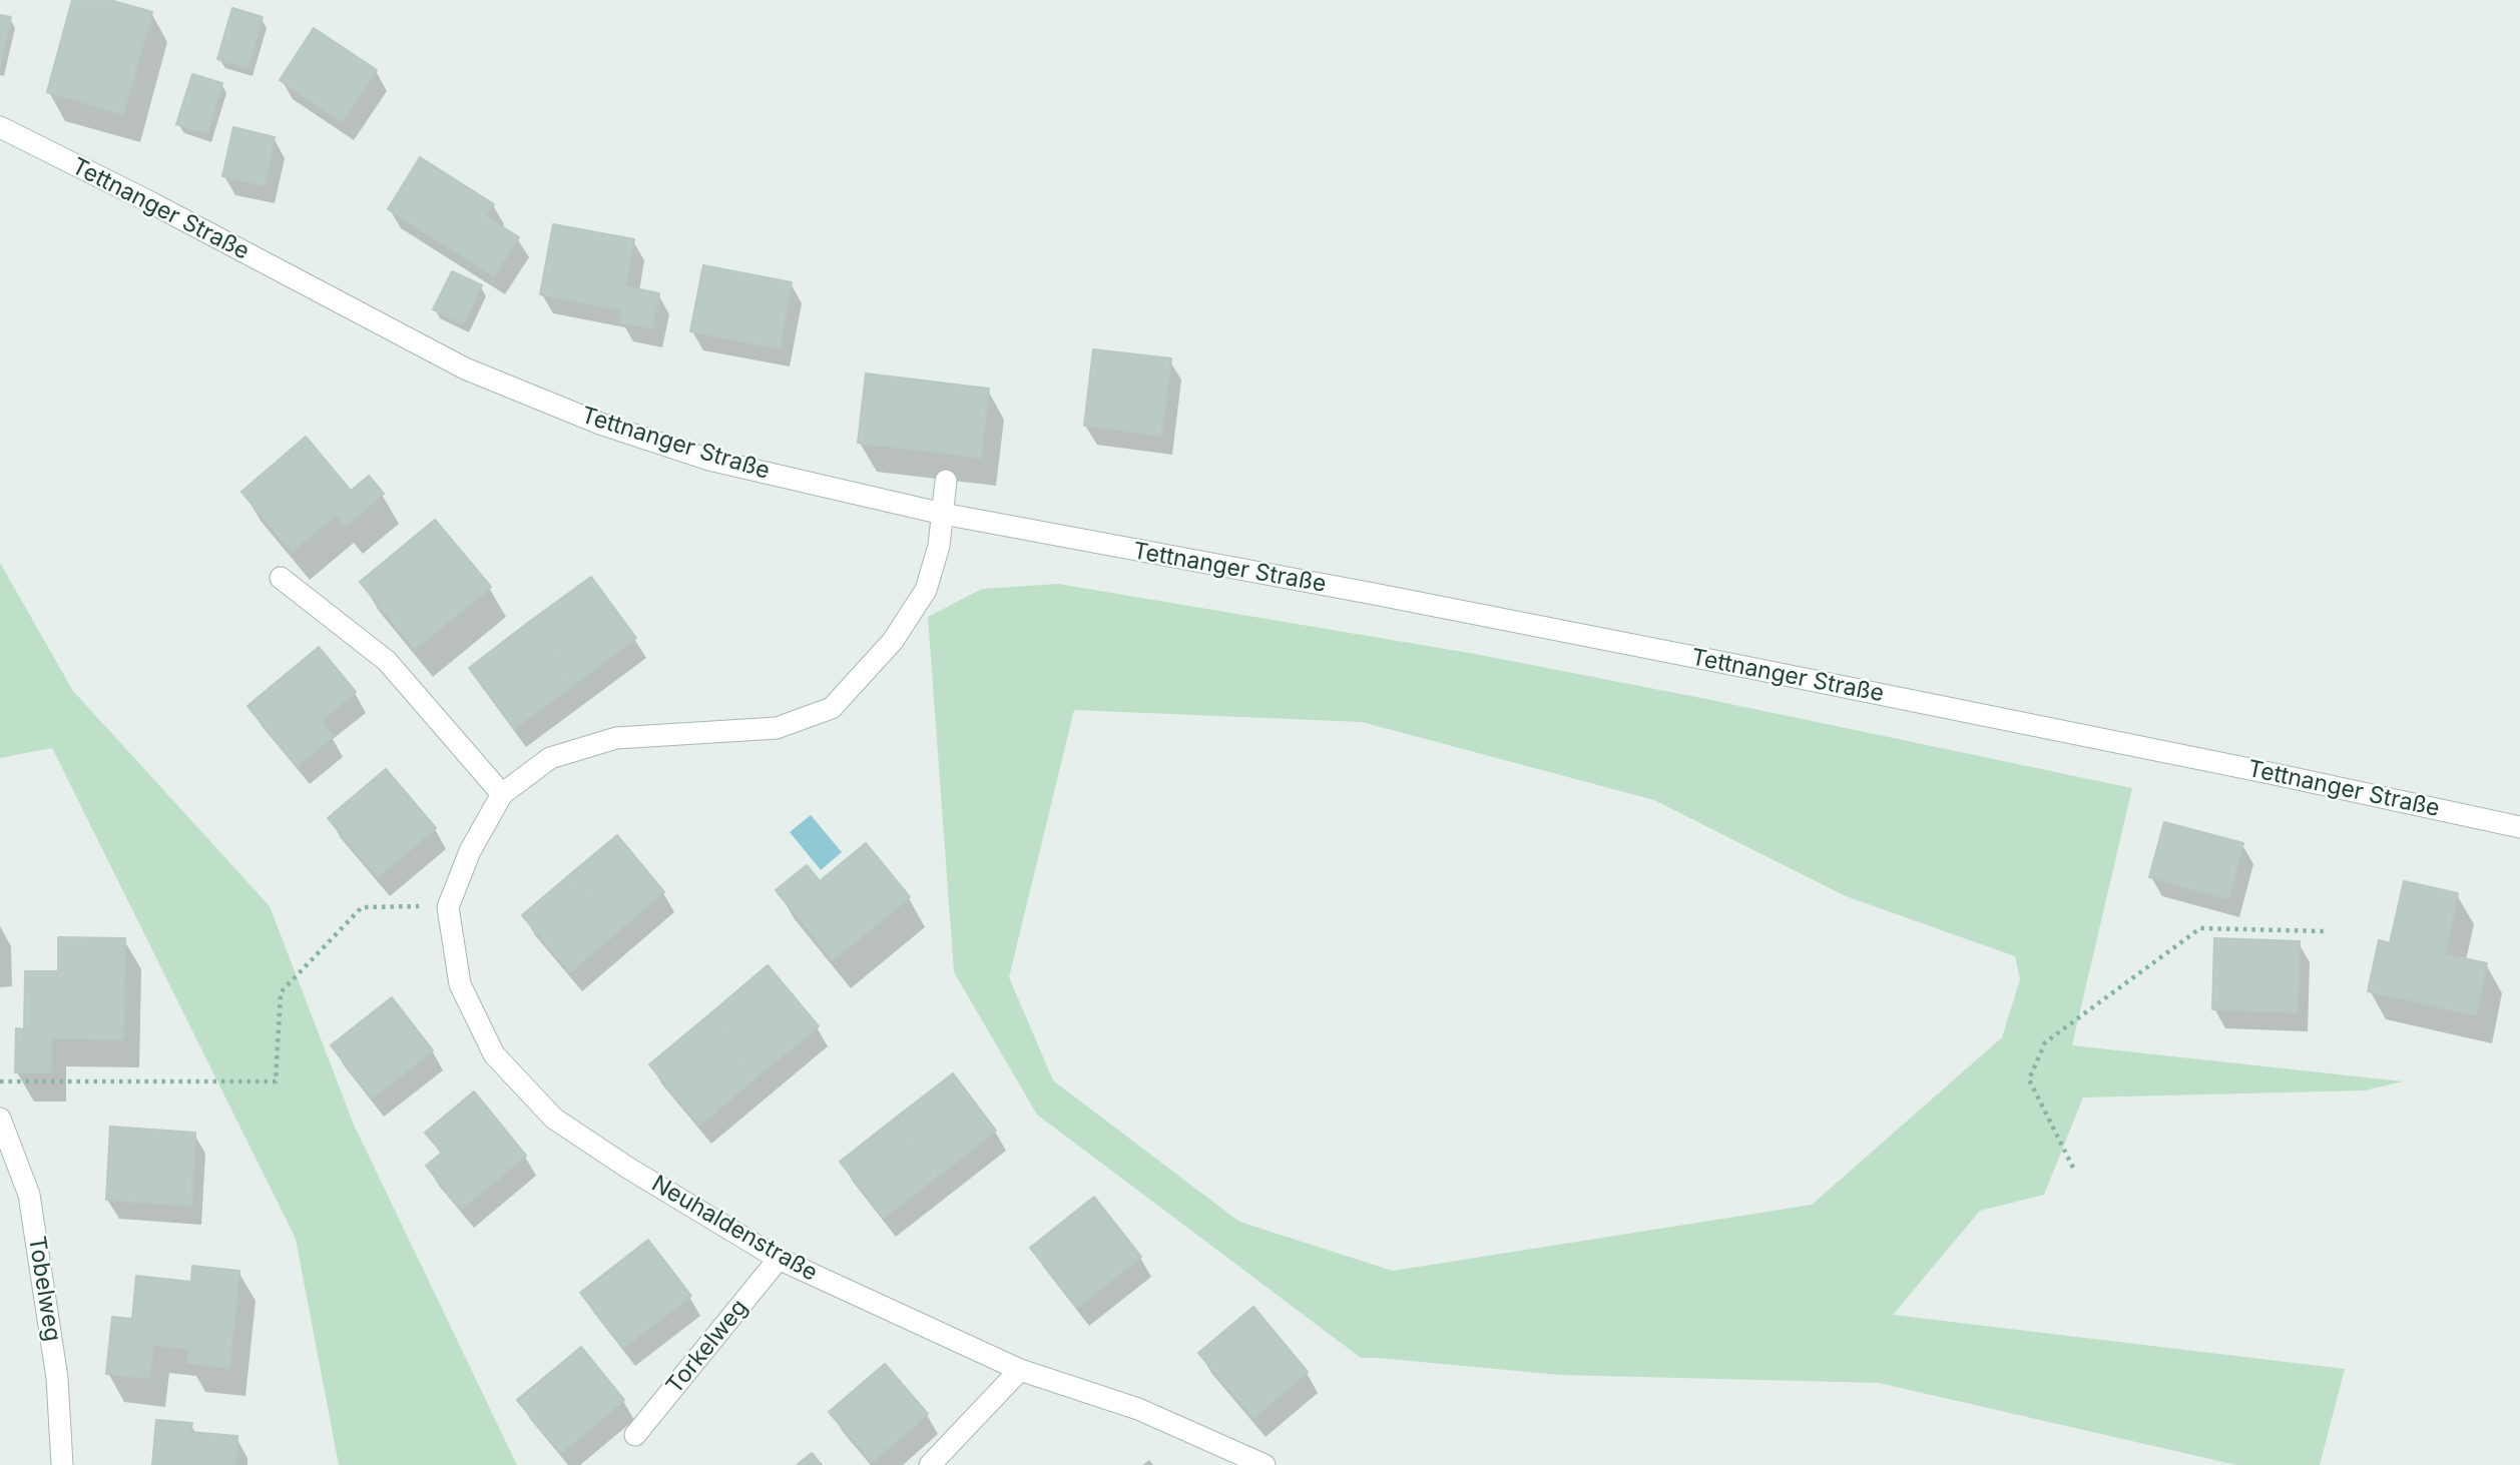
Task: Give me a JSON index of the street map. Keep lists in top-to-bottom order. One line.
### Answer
{"streets":{"street":["Tettnanger Straße","Neuhaldenstraße","Tobelweg","Torkelweg"]},"crossings":[["Tettnanger Straße","Neuhaldenstraße"],["Neuhaldenstraße","Torkelweg"]]}
